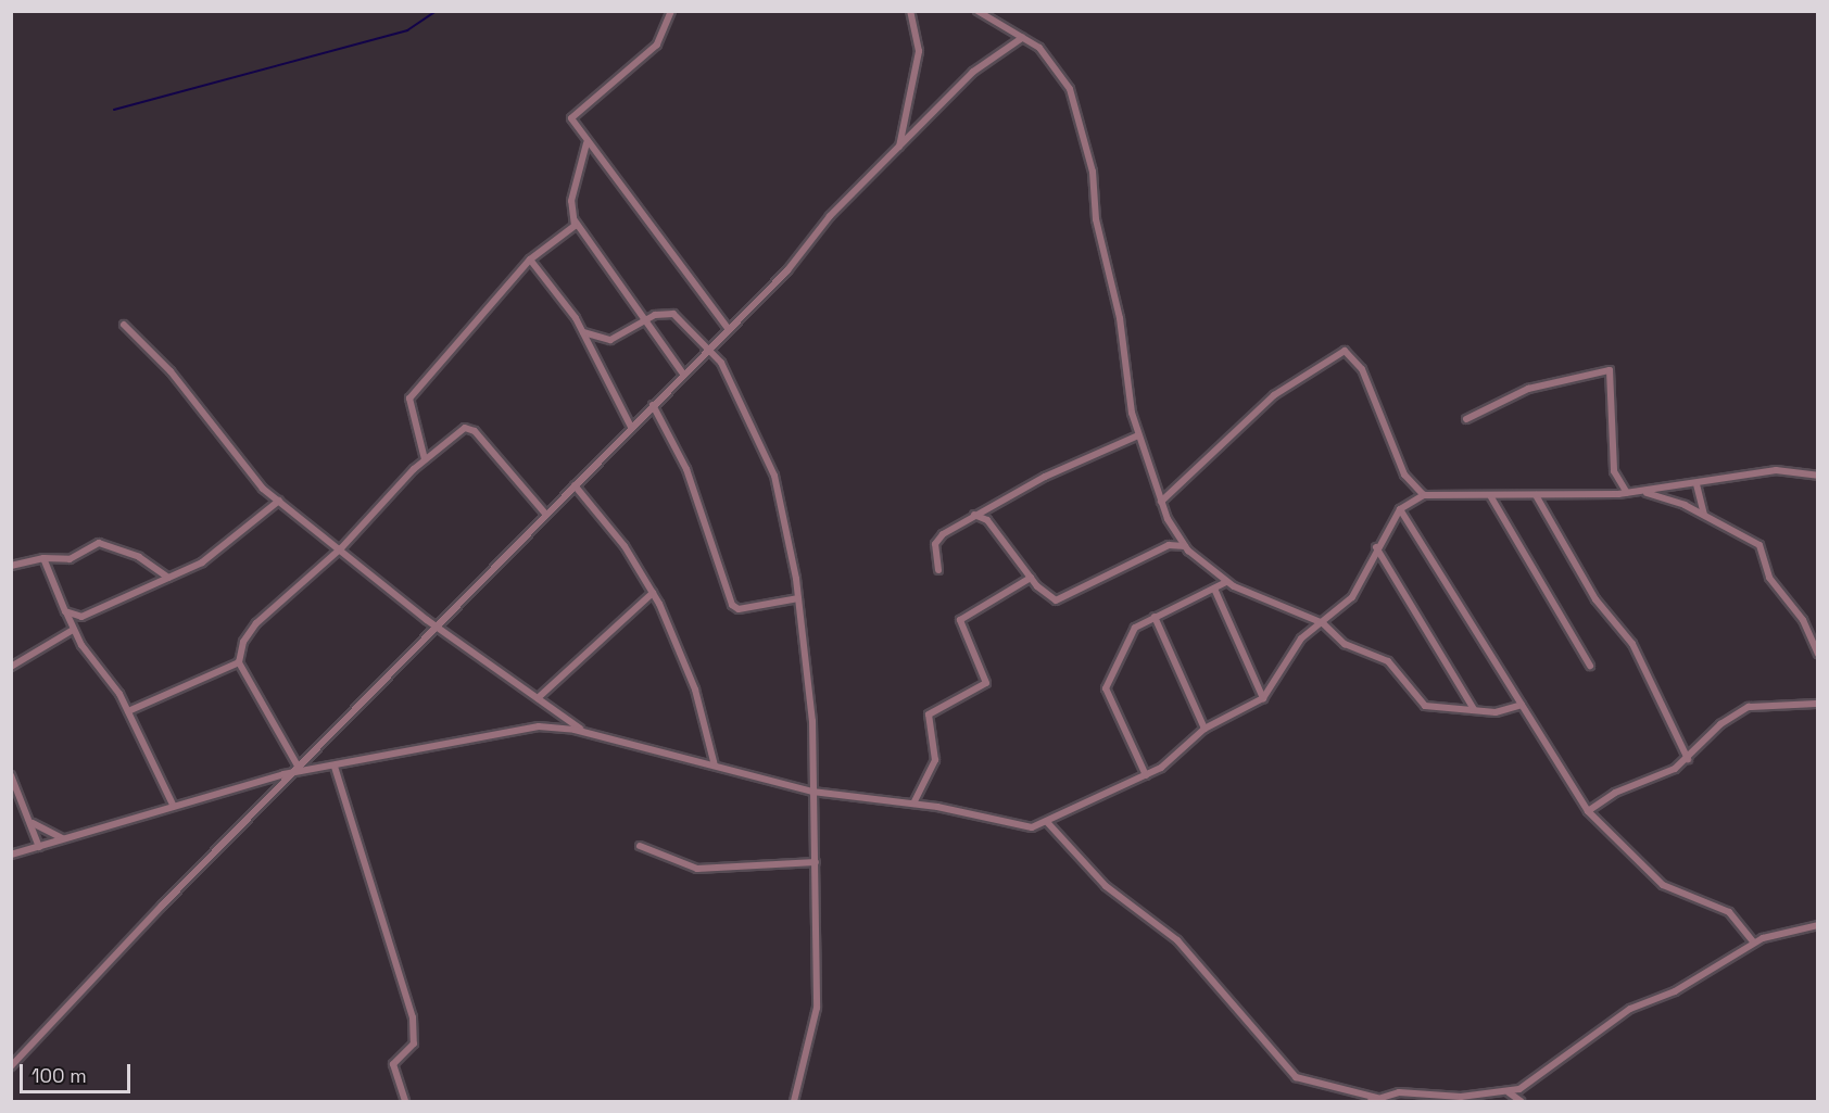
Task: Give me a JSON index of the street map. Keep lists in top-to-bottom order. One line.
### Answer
{"scale_bar":"100 m"}
